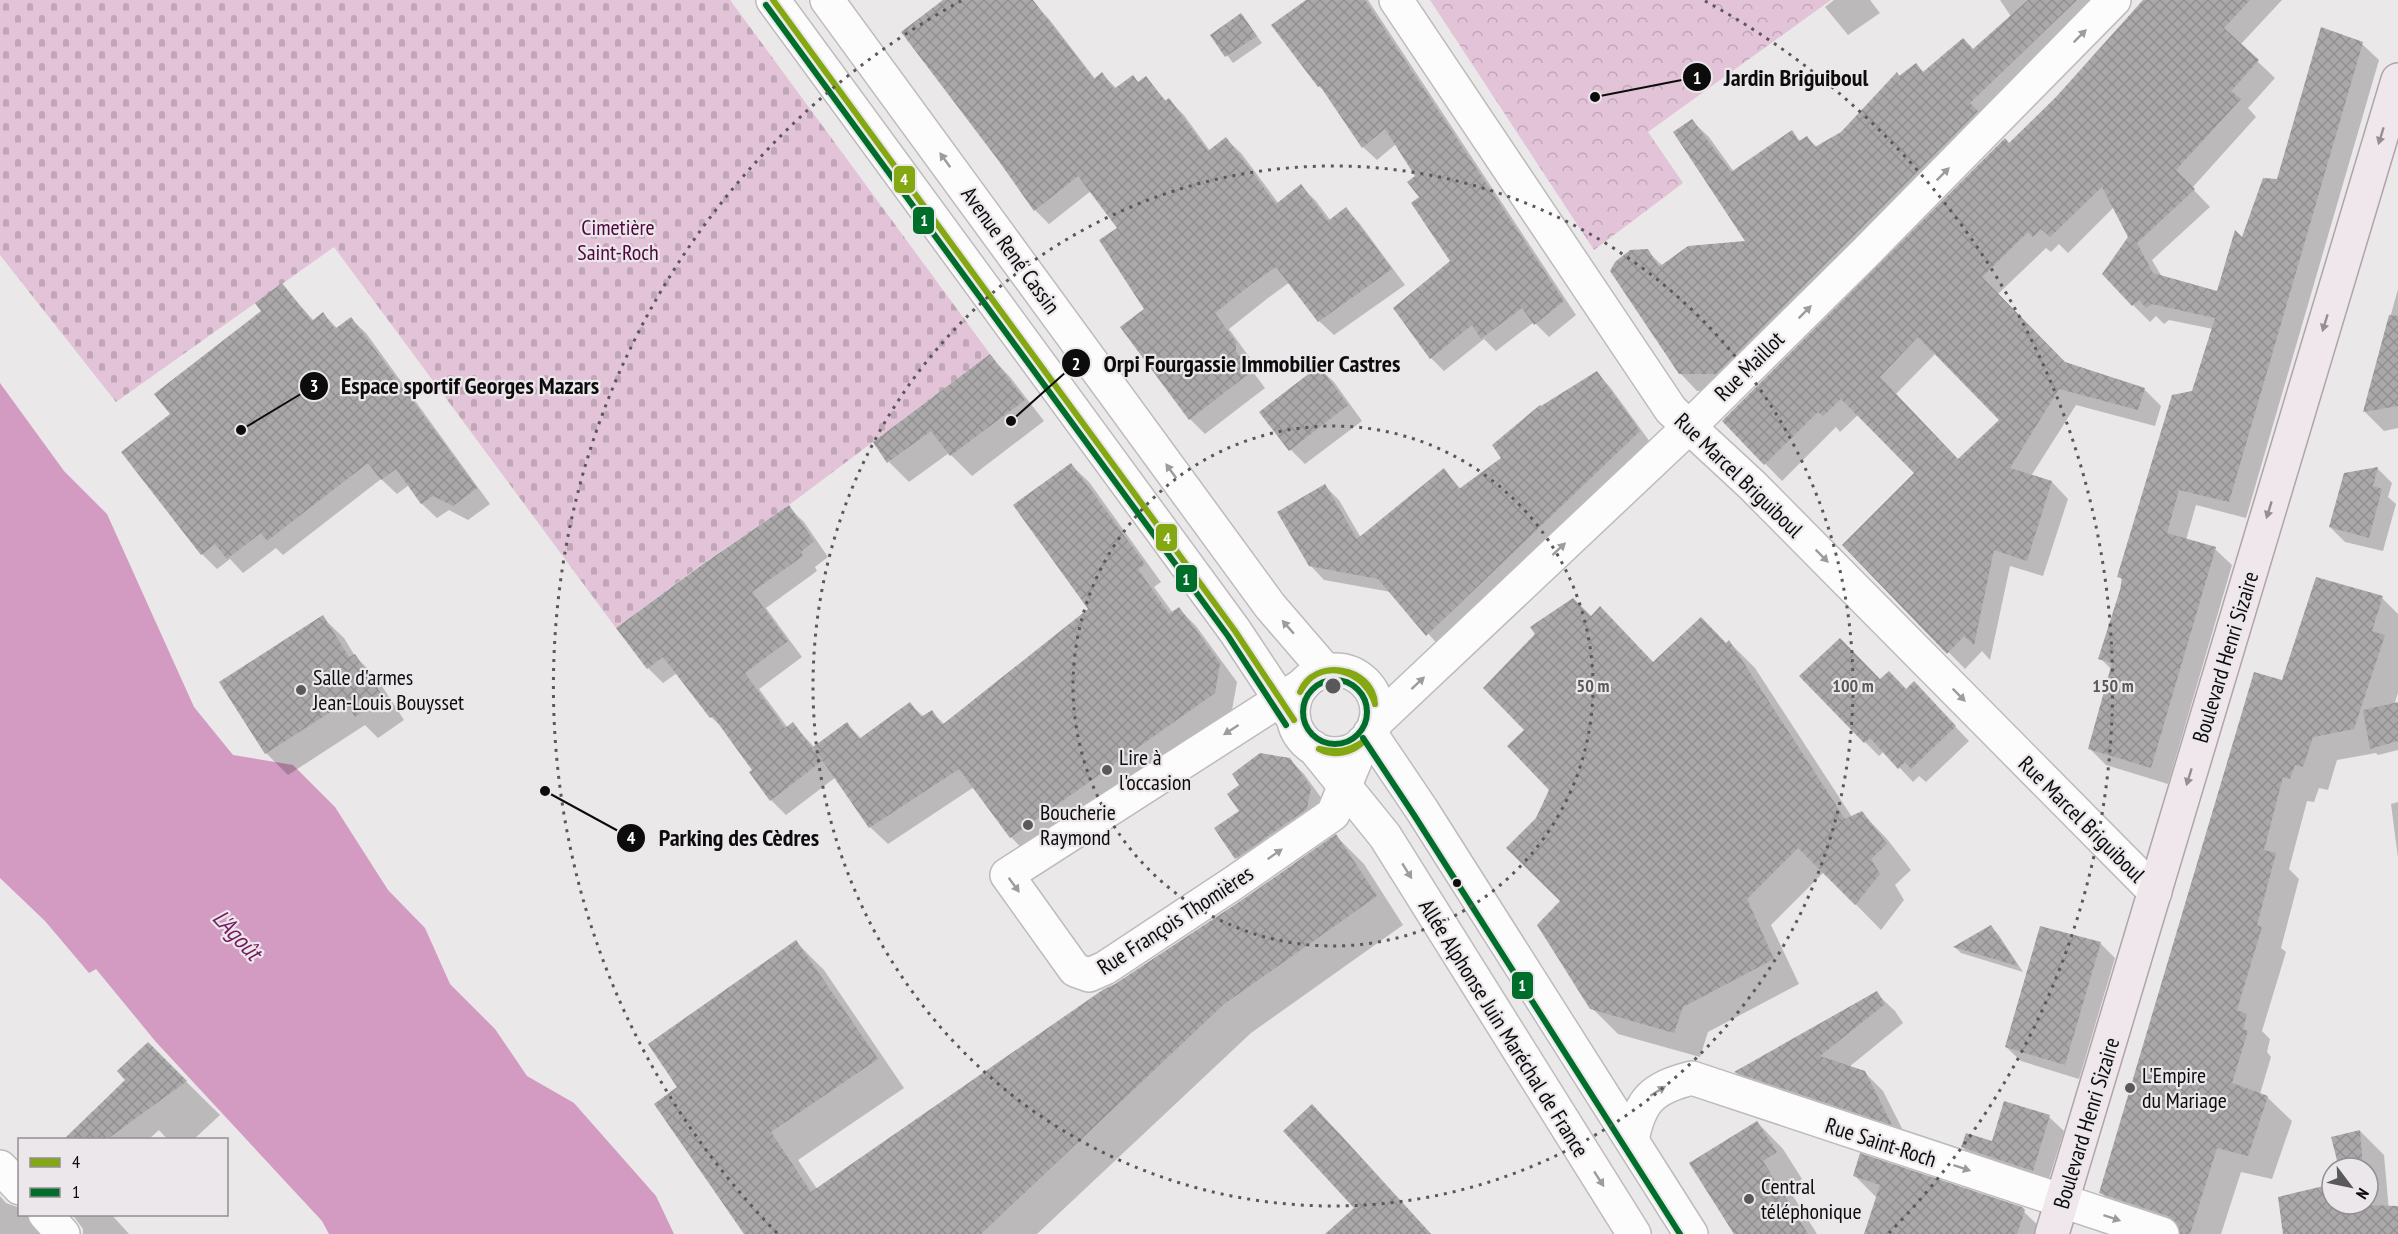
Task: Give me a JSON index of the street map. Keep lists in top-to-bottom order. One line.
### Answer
{"streets":{"main road":["Boulevard Henri Sizaire"],"street":["Avenue René Cassin","Rue Maillot","Rue Marcel Briguiboul","Rue François Thomières","Allée Alphonse Juin Maréchal de France","Rue Saint-Roch"]},"crossings":[["Avenue René Cassin","Rue Maillot"],["Avenue René Cassin","Rue François Thomières"],["Avenue René Cassin","Allée Alphonse Juin Maréchal de France"],["Rue Maillot","Rue Marcel Briguiboul"],["Rue Maillot","Rue François Thomières"],["Rue Maillot","Allée Alphonse Juin Maréchal de France"],["Rue Marcel Briguiboul","Boulevard Henri Sizaire"],["Boulevard Henri Sizaire","Rue Saint-Roch"],["Rue François Thomières","Allée Alphonse Juin Maréchal de France"],["Allée Alphonse Juin Maréchal de France","Rue Saint-Roch"]],"one_way":["Rue Maillot","Rue Marcel Briguiboul","Boulevard Henri Sizaire","Rue Saint-Roch"],"water":["L'Agoût"],"parks":["Cimetière Saint-Roch"],"places":["Jardin Briguiboul","Orpi Fourgassie Immobilier Castres","Espace sportif Georges Mazars","Salle d'armes Jean-Louis Bouysset","Lire à l'occasion","Parking des Cèdres","Boucherie Raymond","L'Empire du Mariage","Central téléphonique"],"lines":["transit line 4","transit line 1"],"legend":["4","1"],"north":"bottom right","rings":["50 m","100 m","150 m"]}
